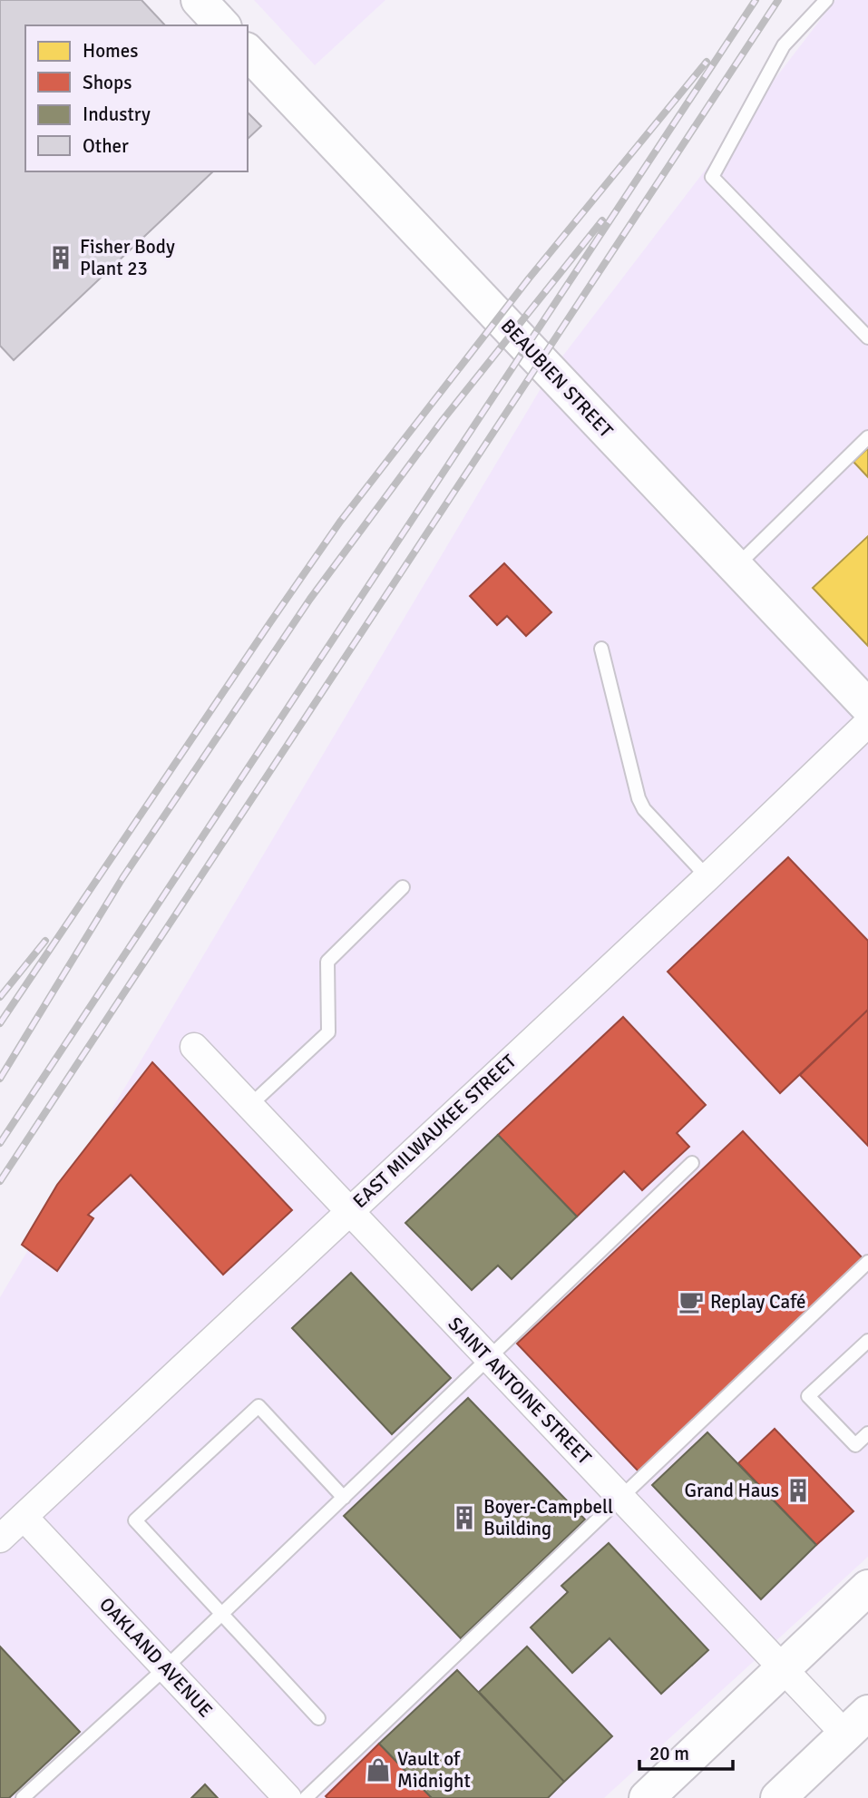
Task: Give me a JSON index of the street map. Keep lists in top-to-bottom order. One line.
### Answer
{"streets":{"street":["BEAUBIEN STREET","EAST MILWAUKEE STREET","SAINT ANTOINE STREET","OAKLAND AVENUE"]},"crossings":[["EAST MILWAUKEE STREET","SAINT ANTOINE STREET"],["EAST MILWAUKEE STREET","OAKLAND AVENUE"]],"places":{"building":["Fisher Body Plant 23","Grand Haus","Boyer-Campbell Building"],"cafe":["Replay Café"],"shop":["Vault of Midnight"]},"legend":["Homes","Shops","Industry","Other"],"scale_bar":"20 m"}
